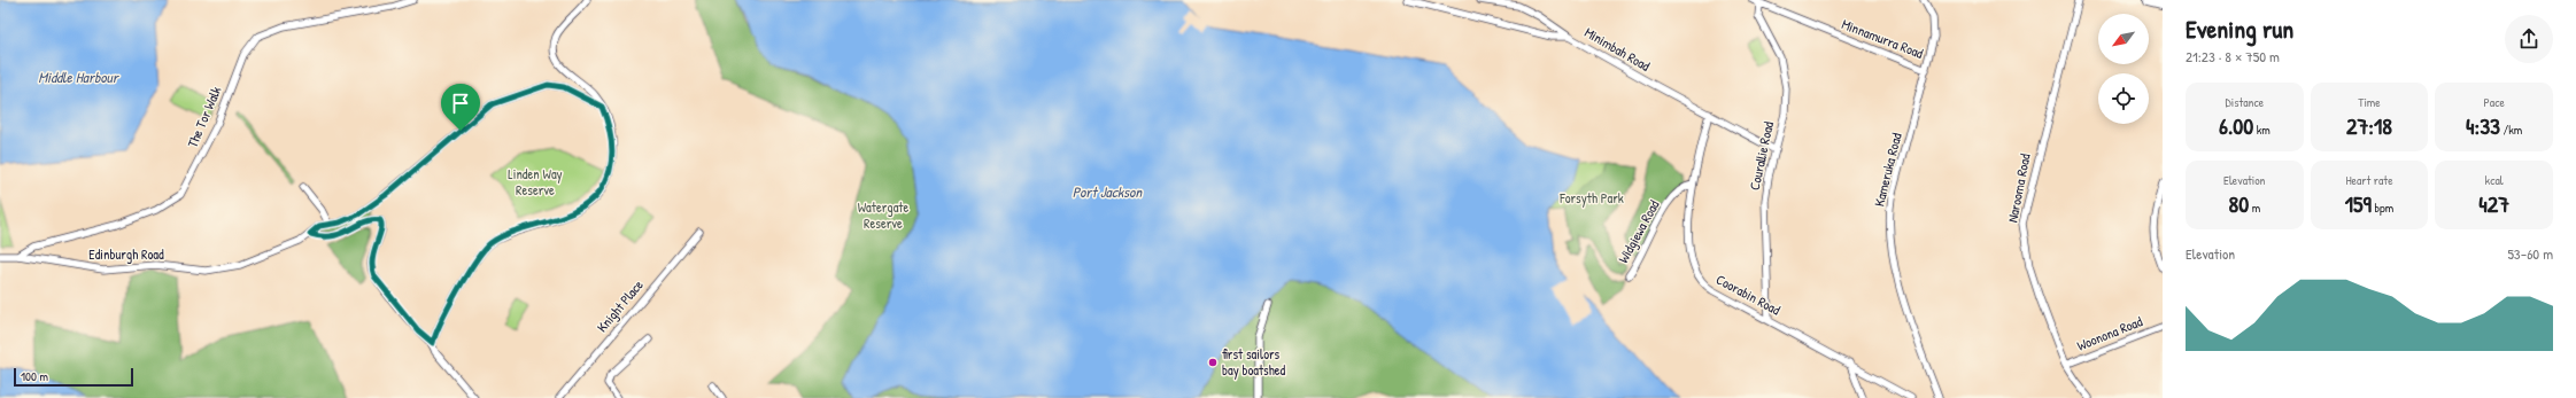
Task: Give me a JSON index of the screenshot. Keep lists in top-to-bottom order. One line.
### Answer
{"streets":{"street":["Minnamurra Road","Minimbah Road","The Tor Walk","Courallie Road","Kameruka Road","Narooma Road","Widgiewa Road","Edinburgh Road","Coorabin Road","Knight Place","Woonona Road"]},"crossings":[["Minnamurra Road","Courallie Road"],["Minnamurra Road","Kameruka Road"],["Minimbah Road","Courallie Road"],["Minimbah Road","Coorabin Road"],["The Tor Walk","Edinburgh Road"],["Courallie Road","Coorabin Road"],["Narooma Road","Woonona Road"],["Widgiewa Road","Coorabin Road"]],"water":["Middle Harbour","Port Jackson"],"parks":["Linden Way Reserve","Forsyth Park","Watergate Reserve"],"places":["first sailors bay boatshed"],"scale_bar":"100 m","north":"bottom left","page":{"heading":["Evening run","21:23 · 8 × 750 m"],"stats":[["Distance","6.00 km"],["Time","27:18"],["Pace","4:33 /km"],["Elevation","80 m"],["Heart rate","159 bpm"],["kcal","427"]],"chart":["Elevation","53–60 m"],"scale":"100 m"}}
